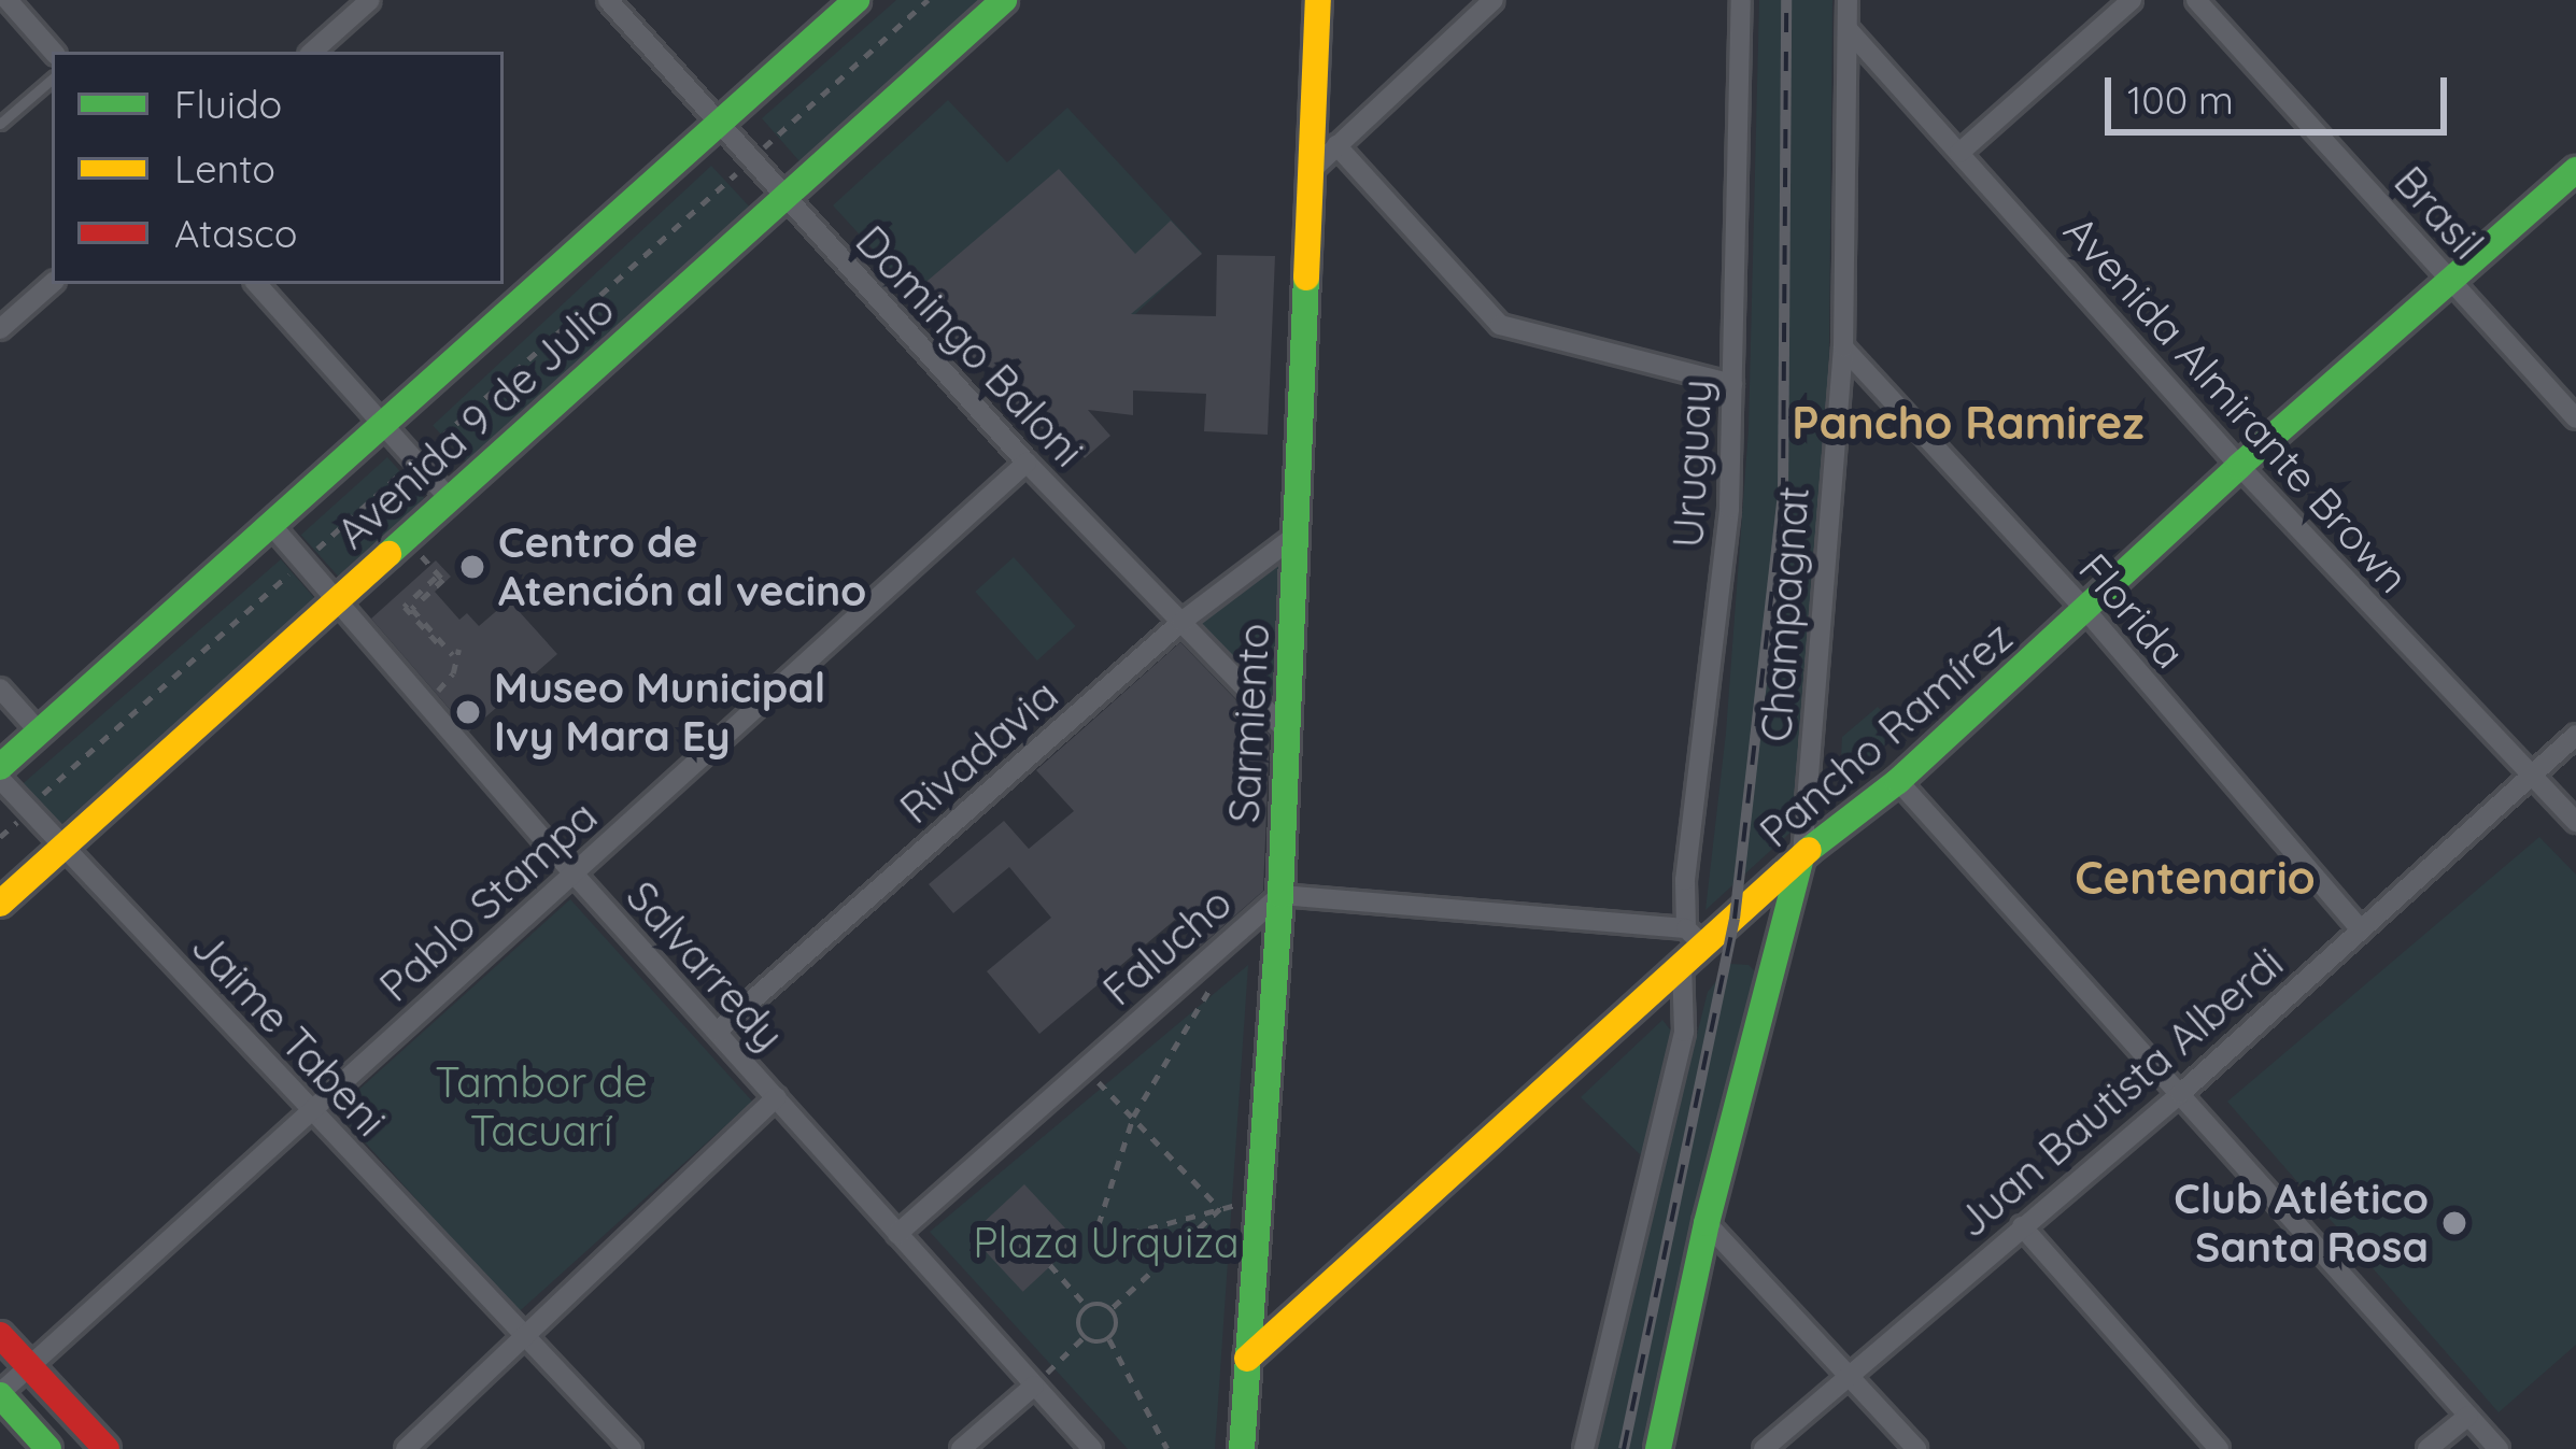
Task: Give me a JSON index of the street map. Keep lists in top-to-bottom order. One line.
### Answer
{"streets":{"street":["Brasil","Domingo Baloni","Avenida Almirante Brown","Avenida 9 de Julio","Uruguay","Florida","Champagnat","Sarmiento","Pancho Ramírez","Rivadavia","Pablo Stampa","Falucho","Salvarredy","Jaime Tabeni","Juan Bautista Alberdi"]},"crossings":[["Brasil","Pancho Ramírez"],["Domingo Baloni","Avenida 9 de Julio"],["Domingo Baloni","Sarmiento"],["Domingo Baloni","Rivadavia"],["Domingo Baloni","Pablo Stampa"],["Avenida Almirante Brown","Champagnat"],["Avenida Almirante Brown","Pancho Ramírez"],["Avenida Almirante Brown","Juan Bautista Alberdi"],["Avenida 9 de Julio","Salvarredy"],["Avenida 9 de Julio","Jaime Tabeni"],["Uruguay","Pancho Ramírez"],["Uruguay","Falucho"],["Florida","Champagnat"],["Florida","Pancho Ramírez"],["Florida","Juan Bautista Alberdi"],["Champagnat","Pancho Ramírez"],["Sarmiento","Pancho Ramírez"],["Sarmiento","Rivadavia"],["Sarmiento","Falucho"],["Pancho Ramírez","Falucho"],["Rivadavia","Salvarredy"],["Pablo Stampa","Salvarredy"],["Pablo Stampa","Jaime Tabeni"],["Falucho","Salvarredy"]],"districts":["Pancho Ramirez","Centenario"],"parks":["Tambor de Tacuarí","Plaza Urquiza"],"places":["Centro de Atención al vecino","Museo Municipal Ivy Mara Ey","Club Atlético Santa Rosa"],"legend":["Fluido","Lento","Atasco"],"scale_bar":"100 m"}
